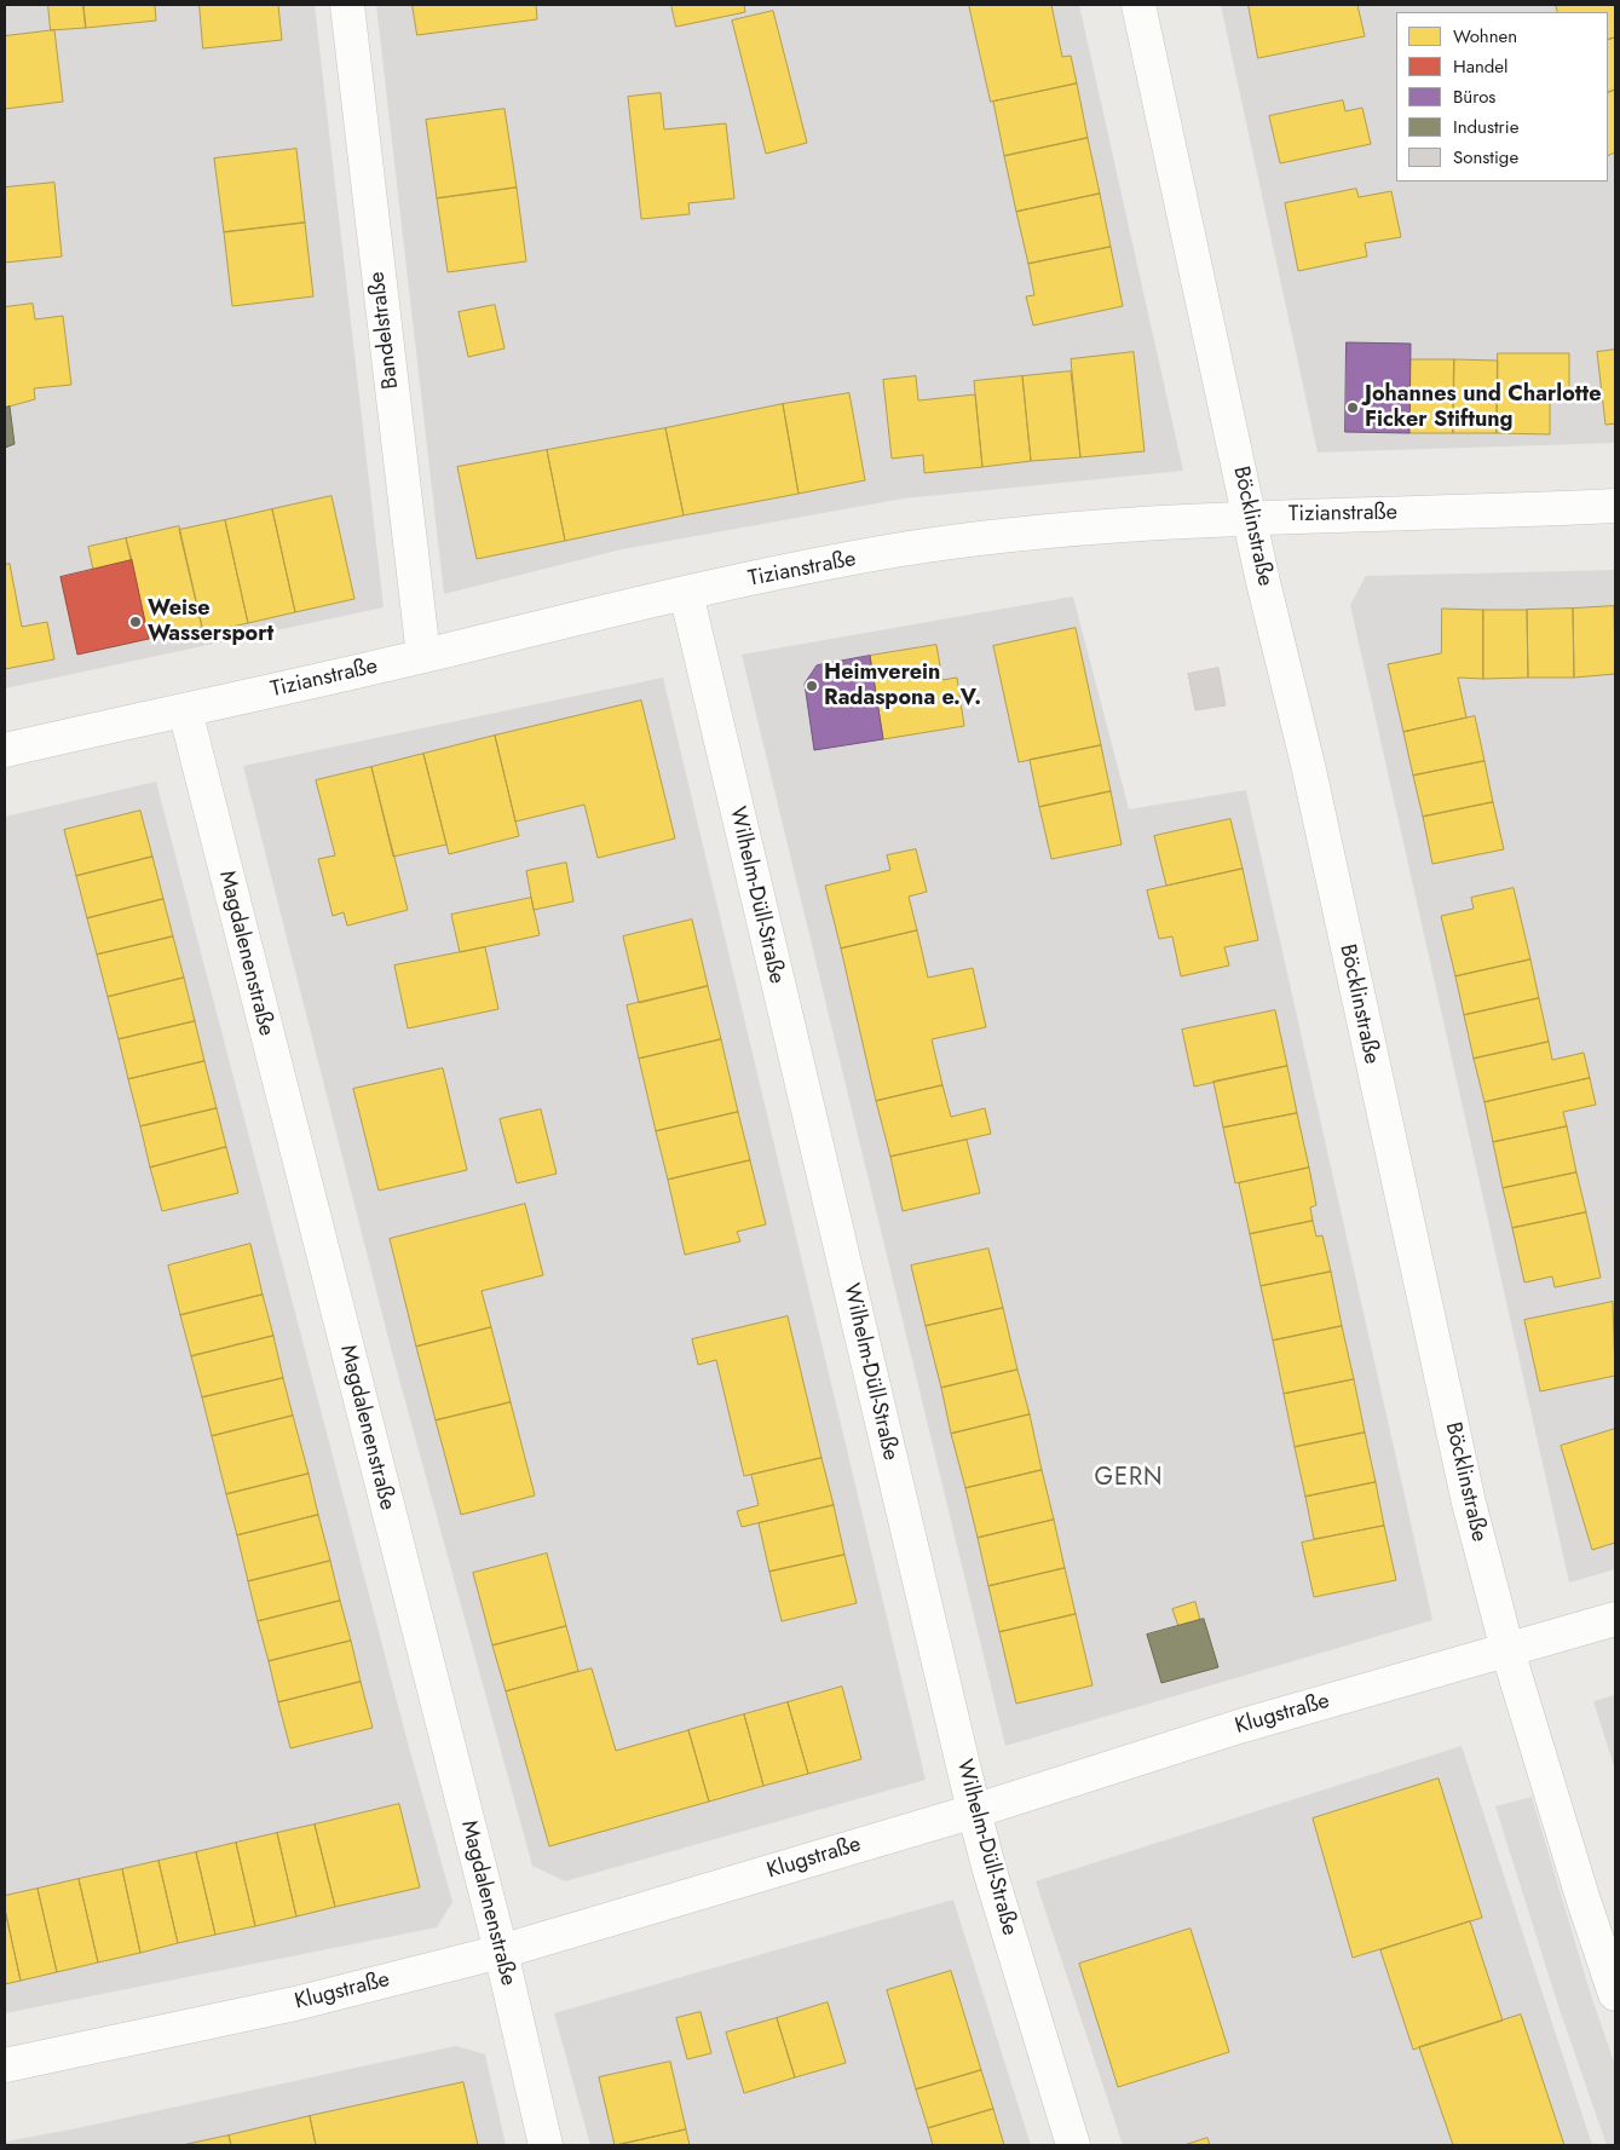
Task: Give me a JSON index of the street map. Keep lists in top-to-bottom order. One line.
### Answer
{"streets":{"street":["Bandelstraße","Tizianstraße","Böcklinstraße","Wilhelm-Düll-Straße","Magdalenenstraße","Klugstraße"]},"crossings":[["Bandelstraße","Tizianstraße"],["Tizianstraße","Böcklinstraße"],["Tizianstraße","Wilhelm-Düll-Straße"],["Tizianstraße","Magdalenenstraße"],["Böcklinstraße","Klugstraße"],["Wilhelm-Düll-Straße","Klugstraße"],["Magdalenenstraße","Klugstraße"]],"districts":["GERN"],"places":["Johannes und Charlotte Ficker Stiftung","Weise Wassersport","Heimverein Radaspona e.V."],"legend":["Wohnen","Handel","Büros","Industrie","Sonstige"]}
